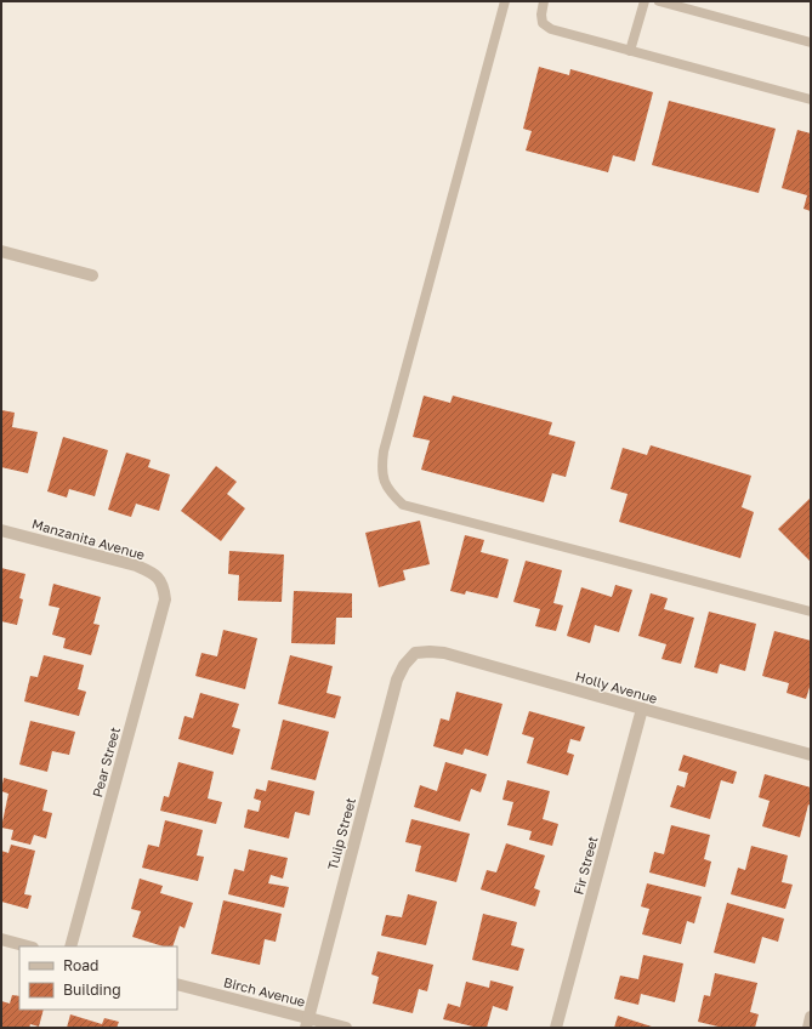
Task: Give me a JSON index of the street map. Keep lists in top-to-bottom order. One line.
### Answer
{"streets":{"street":["Manzanita Avenue","Holly Avenue","Pear Street","Tulip Street","Fir Street","Birch Avenue"]},"crossings":[["Manzanita Avenue","Pear Street"],["Holly Avenue","Tulip Street"],["Holly Avenue","Fir Street"],["Tulip Street","Birch Avenue"]],"legend":["Road","Building"]}
